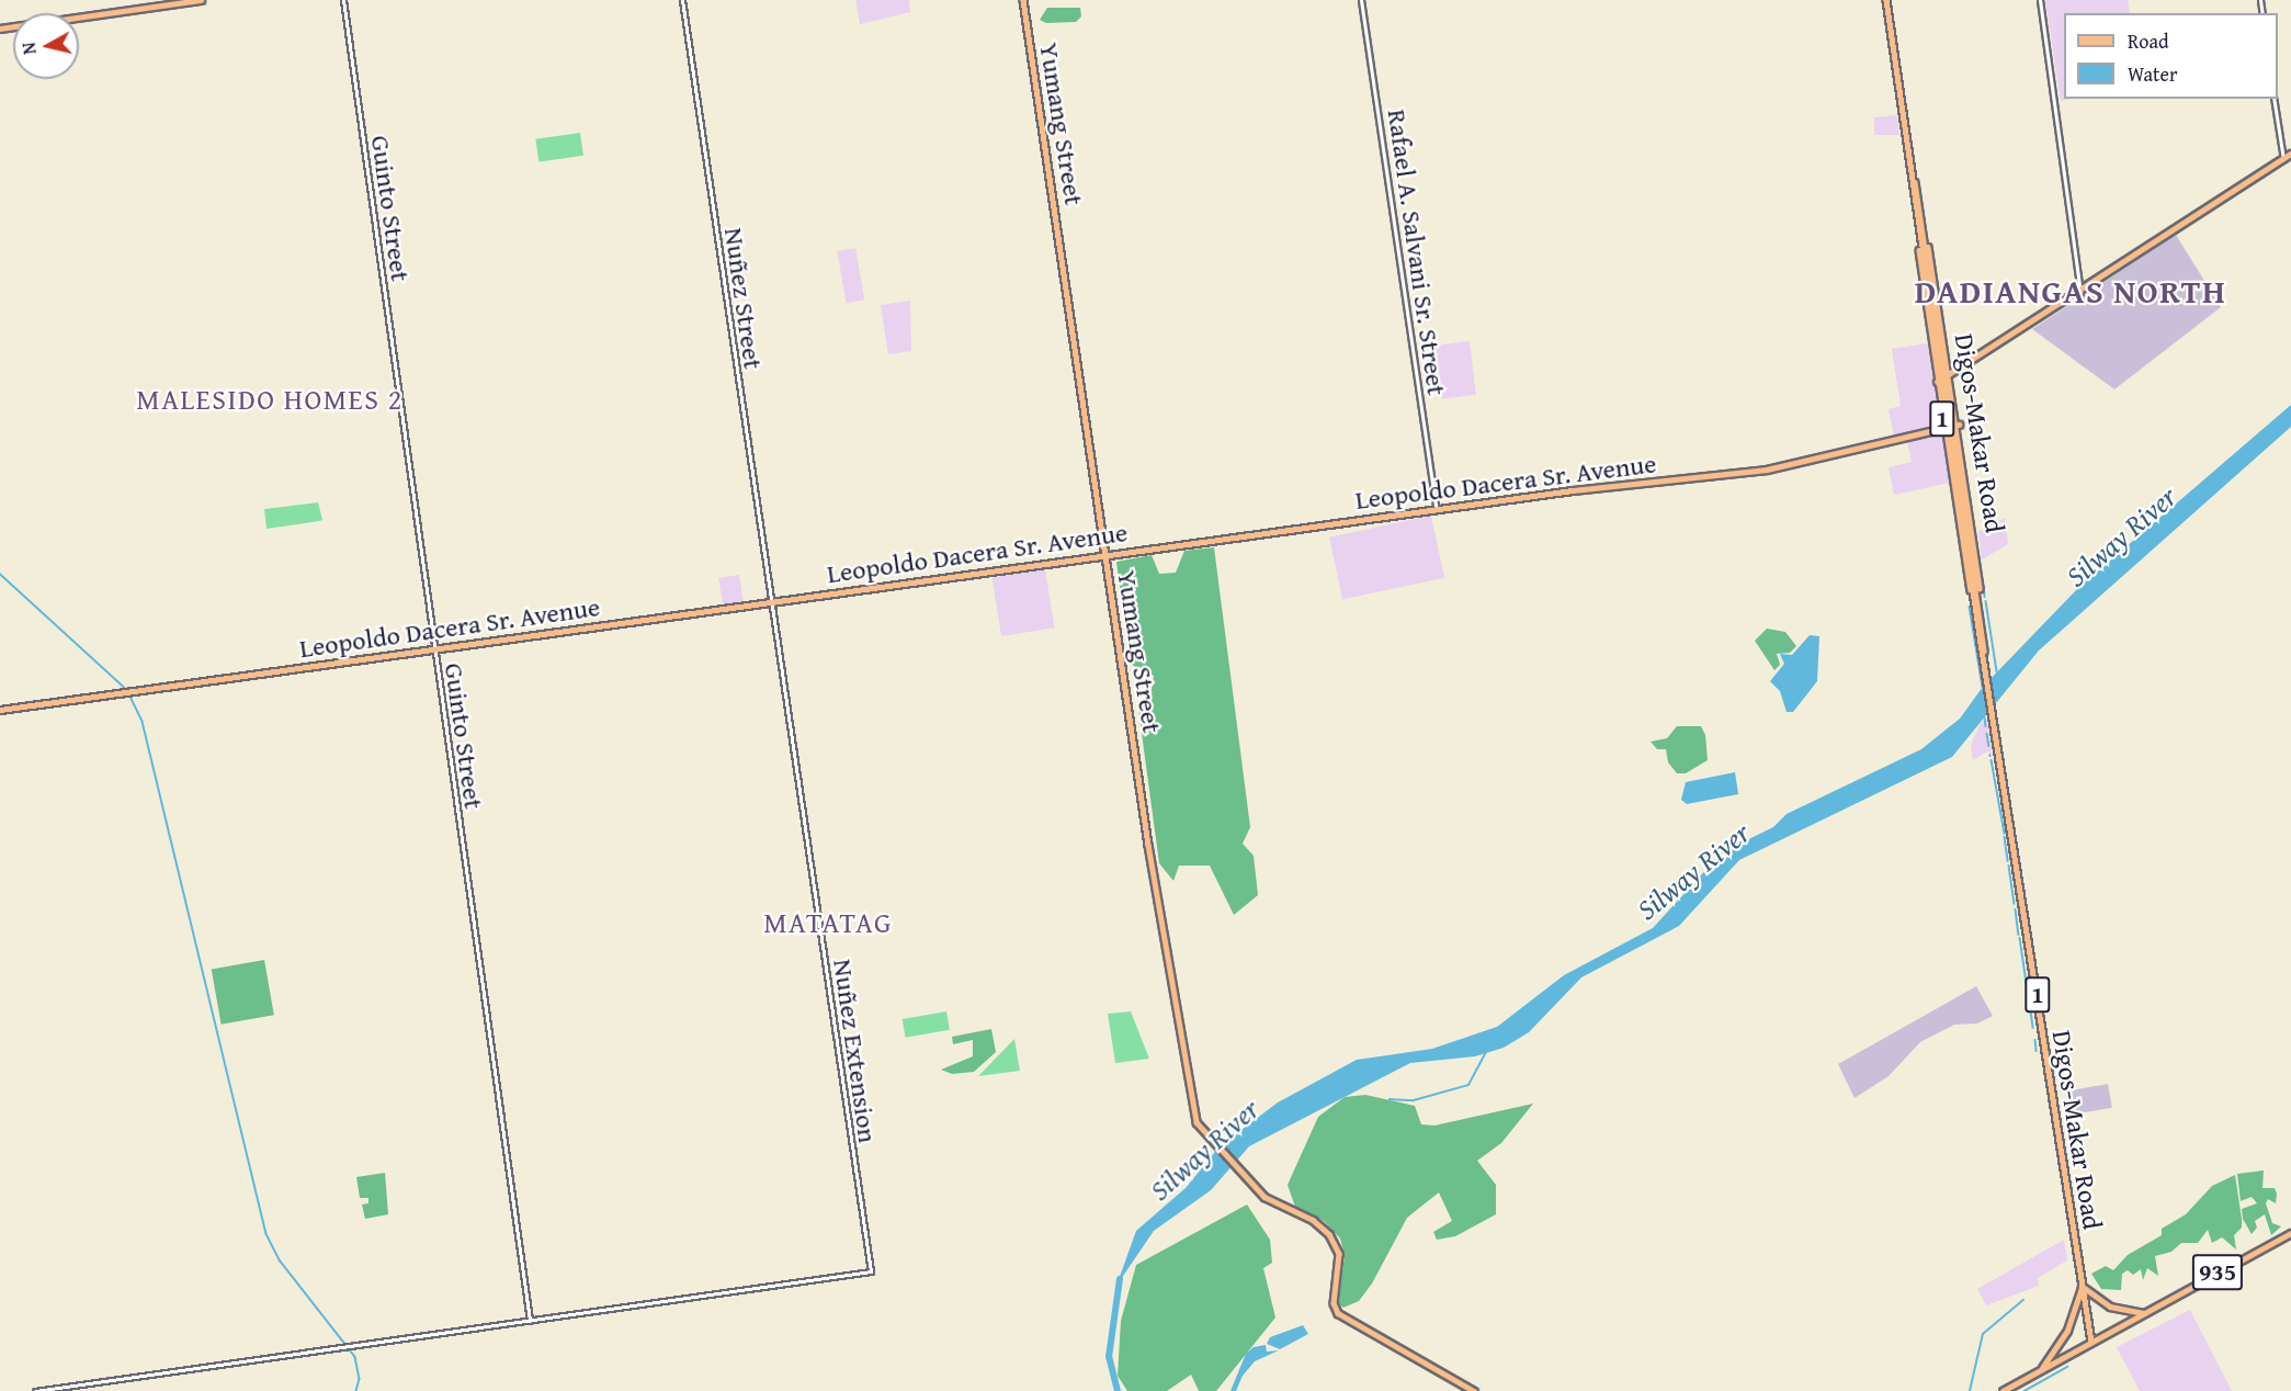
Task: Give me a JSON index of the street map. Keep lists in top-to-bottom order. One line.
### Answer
{"streets":{"main road":["Yumang Street","1","Digos-Makar Road","Leopoldo Dacera Sr. Avenue","935"],"street":["Guinto Street","Rafael A. Salvani Sr. Street","Nuñez Street","Nuñez Extension"]},"crossings":[["Yumang Street","Leopoldo Dacera Sr. Avenue"],["Guinto Street","Leopoldo Dacera Sr. Avenue"],["Guinto Street","Nuñez Extension"],["Rafael A. Salvani Sr. Street","Leopoldo Dacera Sr. Avenue"],["Nuñez Street","Leopoldo Dacera Sr. Avenue"],["Nuñez Street","Nuñez Extension"],["Digos-Makar Road","Leopoldo Dacera Sr. Avenue"],["Digos-Makar Road","935"],["Leopoldo Dacera Sr. Avenue","Nuñez Extension"]],"districts":["DADIANGAS NORTH","MALESIDO HOMES 2","MATATAG"],"water":["Silway River"],"legend":["Road","Water"],"north":"left"}
